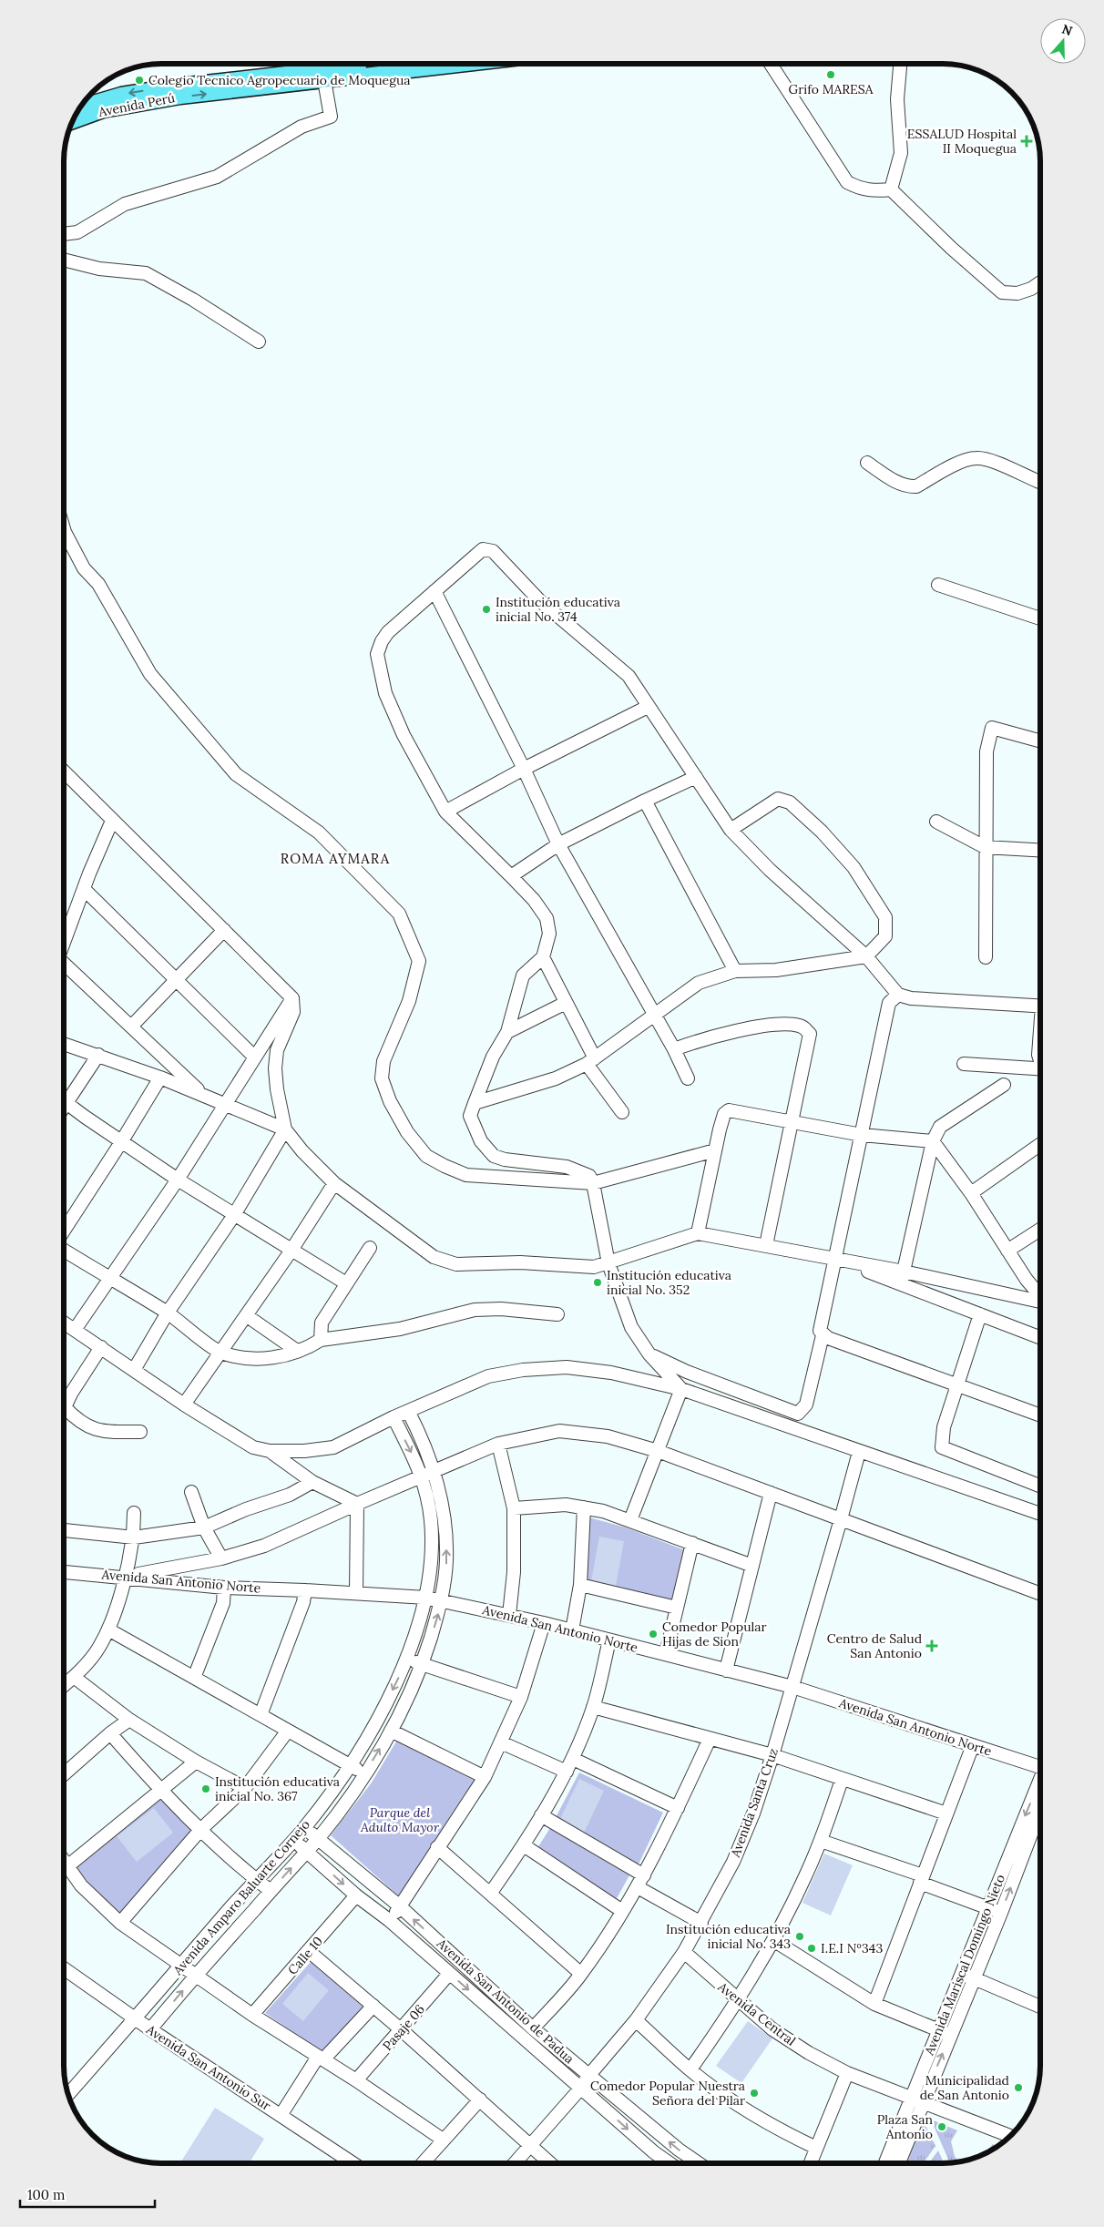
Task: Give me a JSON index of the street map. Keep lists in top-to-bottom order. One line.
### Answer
{"streets":{"main road":["Avenida Perú"],"street":["Avenida San Antonio Norte","Avenida Santa Cruz","Avenida Amparo Baluarte Cornejo","Calle 10","Avenida Mariscal Domingo Nieto","Avenida San Antonio de Padua","Avenida Central","Pasaje 06","Avenida San Antonio Sur"]},"crossings":[["Avenida San Antonio Norte","Avenida Santa Cruz"],["Avenida San Antonio Norte","Avenida Amparo Baluarte Cornejo"],["Avenida Santa Cruz","Avenida San Antonio de Padua"],["Avenida Santa Cruz","Avenida Central"],["Avenida Amparo Baluarte Cornejo","Avenida San Antonio de Padua"],["Avenida Amparo Baluarte Cornejo","Avenida San Antonio Sur"],["Calle 10","Avenida San Antonio de Padua"],["Avenida Mariscal Domingo Nieto","Avenida Central"],["Avenida San Antonio de Padua","Pasaje 06"]],"districts":["ROMA AYMARA"],"parks":["Parque del Adulto Mayor"],"places":{"other":["Grifo MARESA","Colegio Tecnico Agropecuario de Moquegua","Institución educativa inicial No. 374","Institución educativa inicial No. 352","Comedor Popular Hijas de Sion","Institución educativa inicial No. 367","Institución educativa inicial No. 343","I.E.I N°343","Municipalidad de San Antonio","Comedor Popular Nuestra Señora del Pilar","Plaza San Antonio"],"health":["ESSALUD Hospital II Moquegua","Centro de Salud San Antonio"]},"scale_bar":"100 m","north":"top"}
